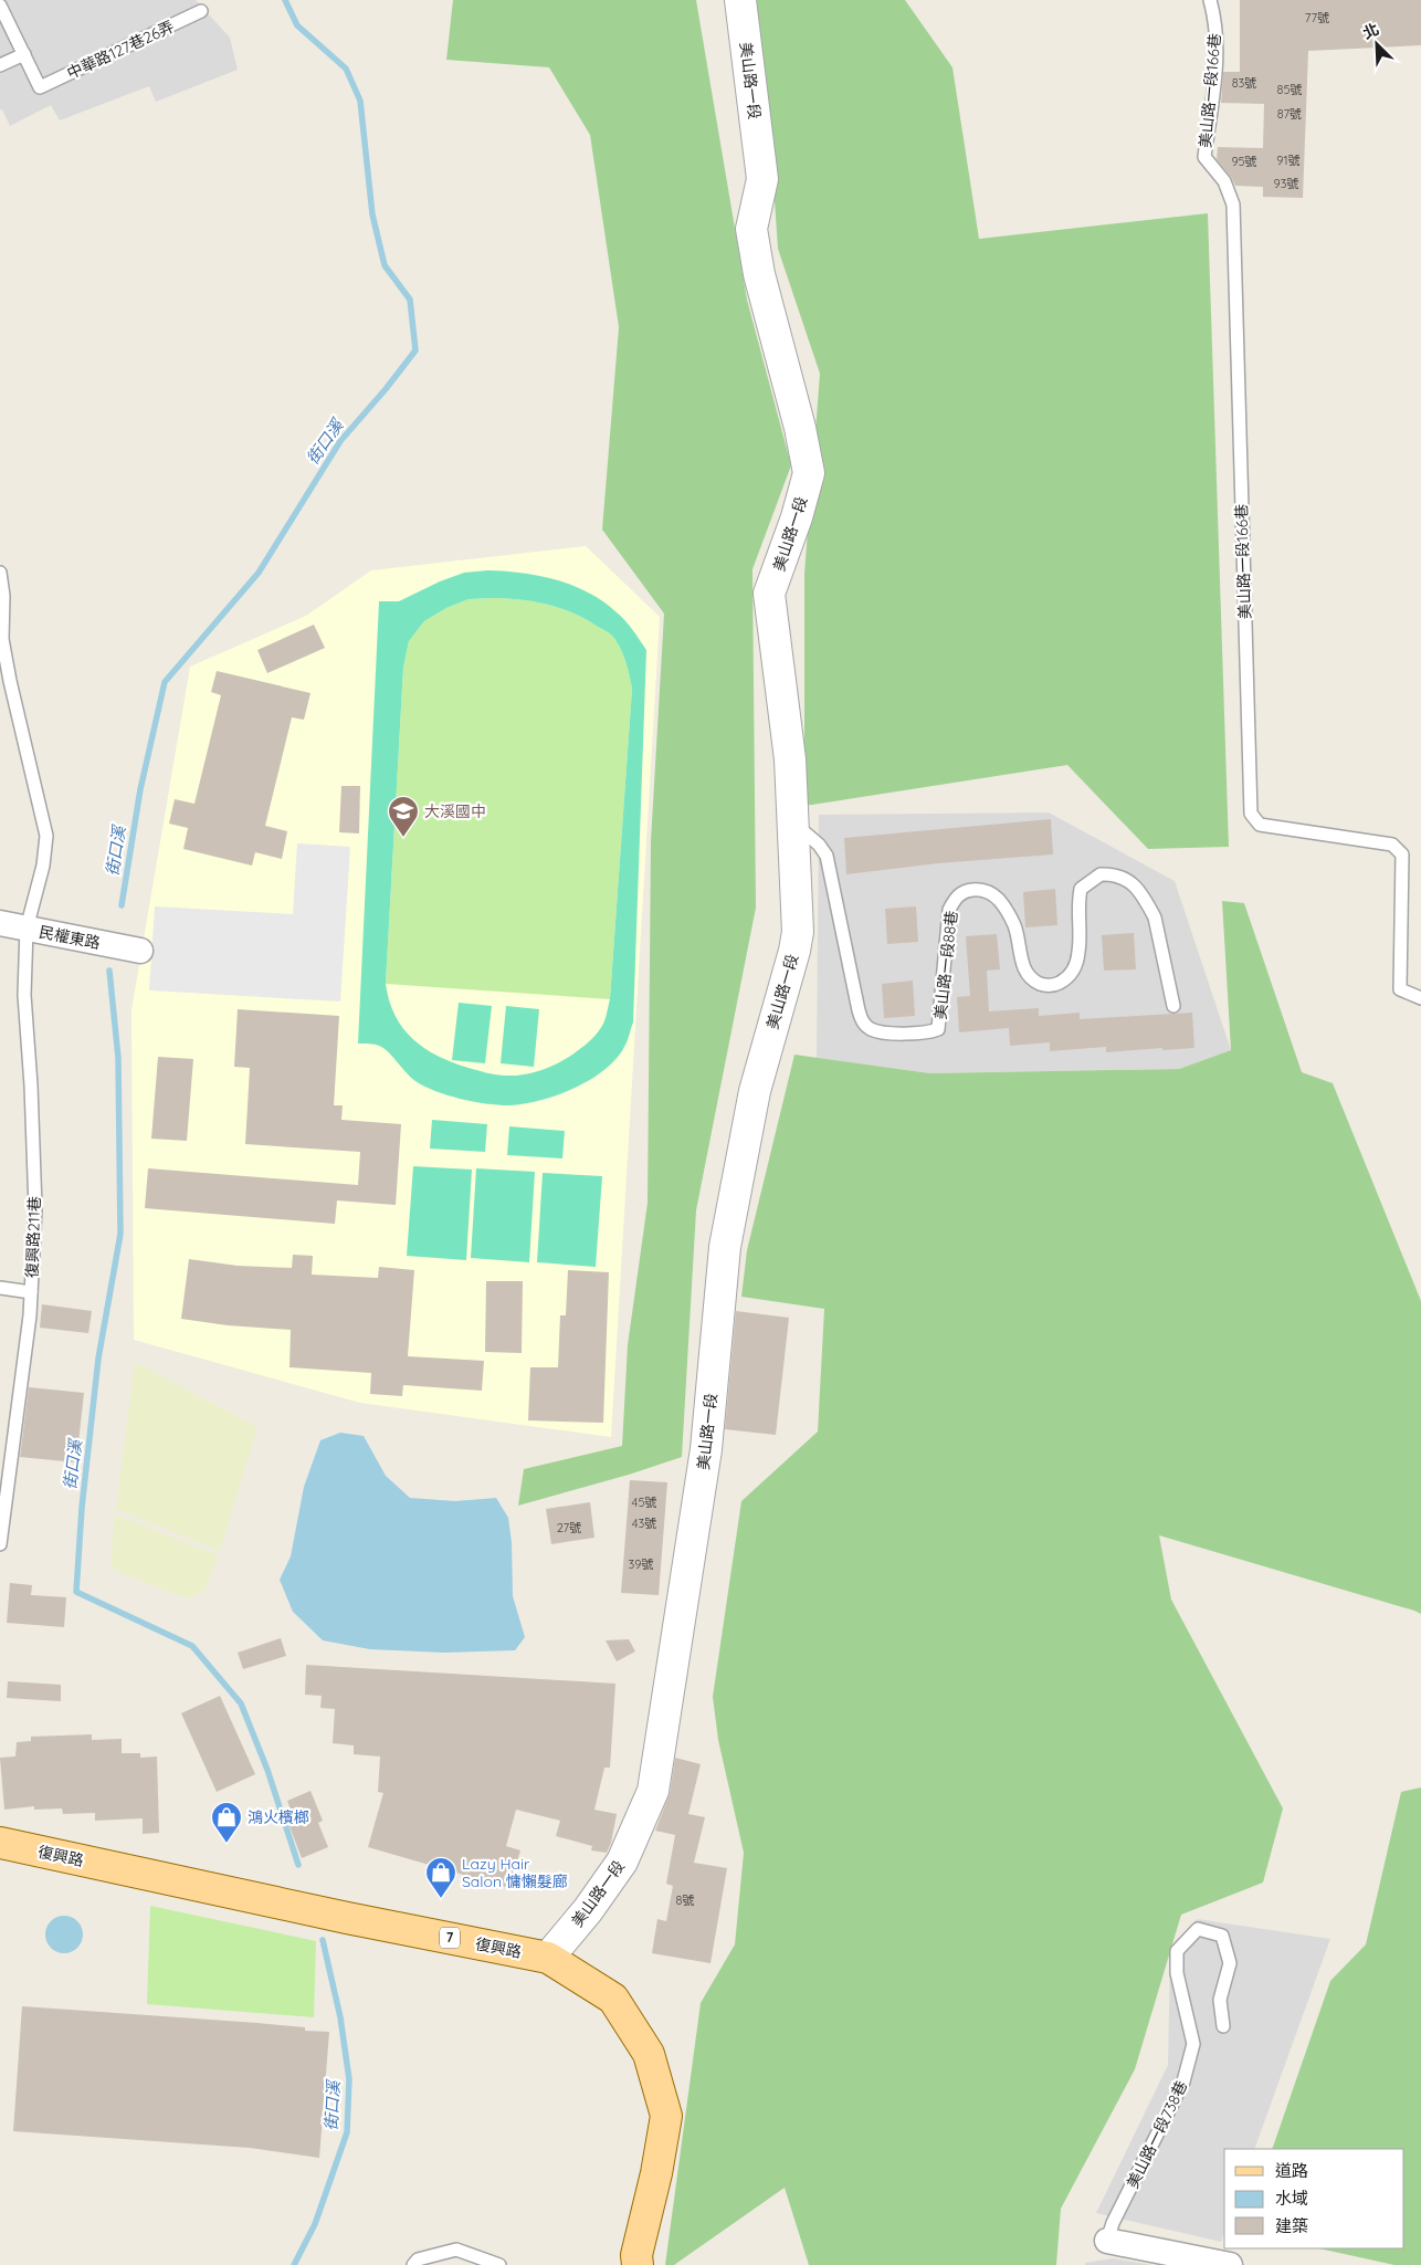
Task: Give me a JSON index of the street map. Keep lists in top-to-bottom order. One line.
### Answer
{"streets":{"main road":["復興路","7"],"street":["美山路一段","民權東路","美山路一段738巷"],"lane":["中華路127巷26弄","美山路一段166巷","美山路一段88巷","復興路211巷"]},"crossings":[["美山路一段","美山路一段88巷"],["美山路一段","復興路"],["民權東路","復興路211巷"]],"water":["街口溪"],"places":{"school or university":["大溪國中"],"shop":["鴻火檳榔","Lazy Hair Salon 慵懶髮廊"]},"house_numbers":["77號","83號","85號","87號","91號","95號","93號","45號","43號","27號","39號","8號"],"legend":["道路","水域","建築"],"north":"top left"}
